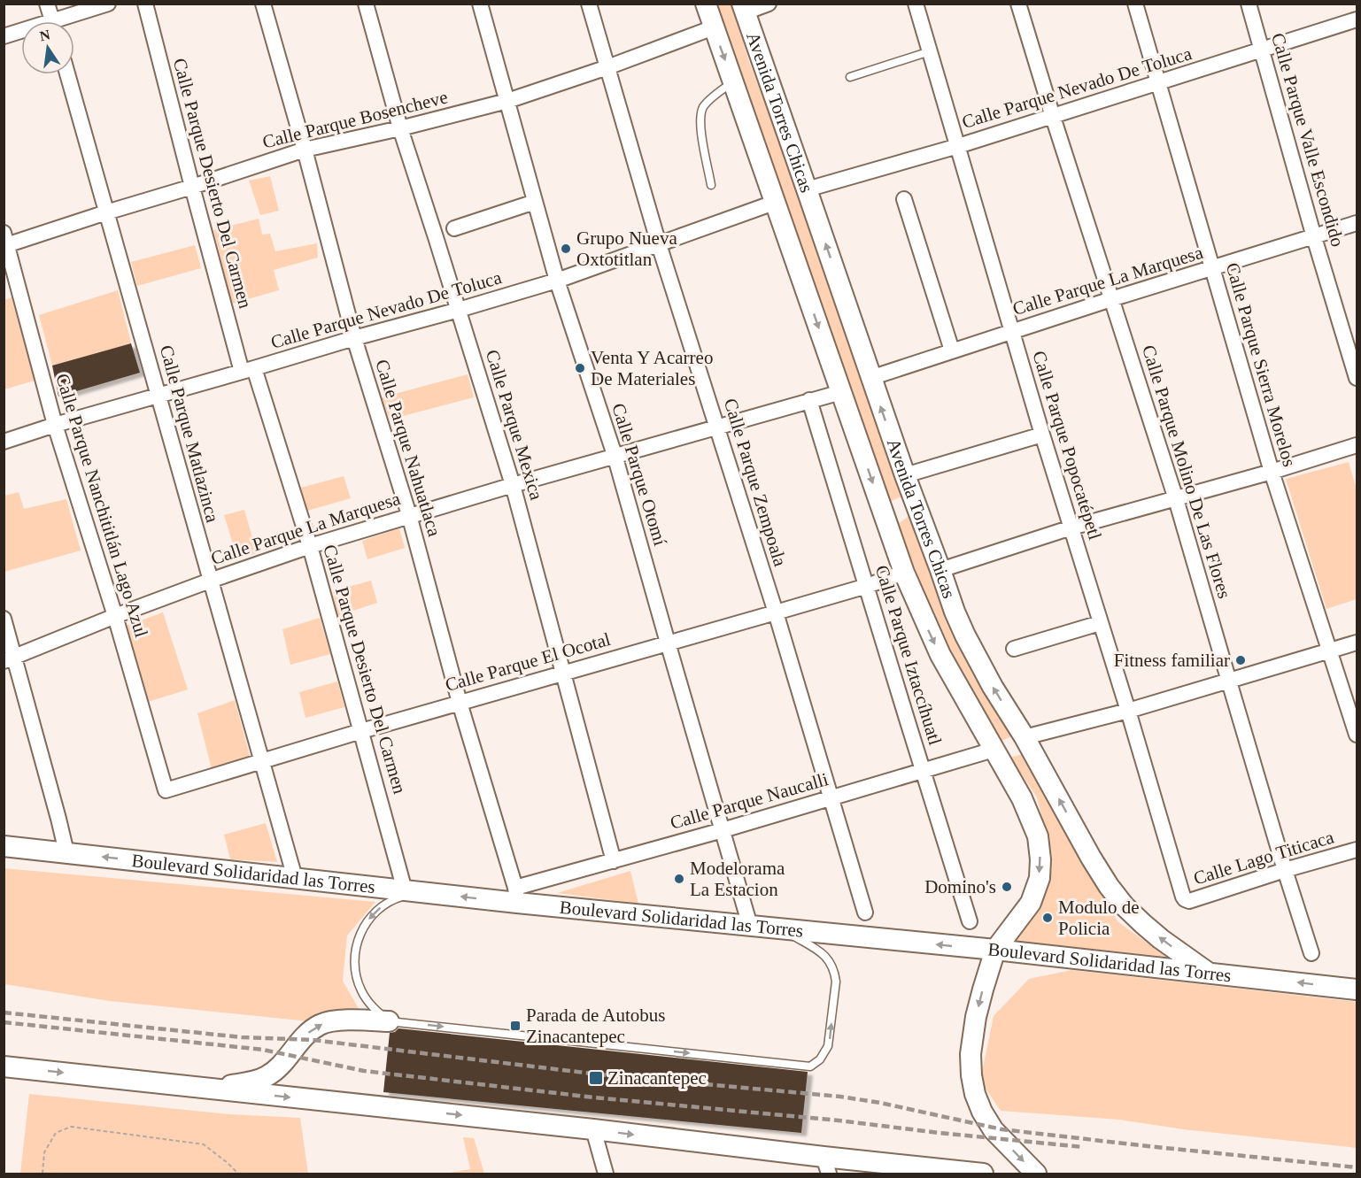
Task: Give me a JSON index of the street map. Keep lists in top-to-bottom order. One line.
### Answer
{"streets":{"main road":["Avenida Torres Chicas","Boulevard Solidaridad las Torres"],"street":["Calle Parque Nevado De Toluca","Calle Parque Bosencheve","Calle Parque Valle Escondido","Calle Parque Desierto Del Carmen","Calle Parque La Marquesa","Calle Parque Sierra Morelos","Calle Parque Mexica","Calle Parque Matlazinca","Calle Parque Popocatépetl","Calle Parque Nahuatlaca","Calle Parque Molino De Las Flores","Calle Parque Otomí","Calle Parque Zempoala","Calle Parque Nanchititlán Lago Azul","Calle Parque Iztaccíhuatl","Calle Parque El Ocotal","Calle Parque Naucalli","Calle Lago Titicaca"]},"crossings":[["Calle Parque Nevado De Toluca","Avenida Torres Chicas"],["Calle Parque Nevado De Toluca","Calle Parque Valle Escondido"],["Calle Parque Nevado De Toluca","Calle Parque Desierto Del Carmen"],["Calle Parque Nevado De Toluca","Calle Parque Sierra Morelos"],["Calle Parque Nevado De Toluca","Calle Parque Mexica"],["Calle Parque Nevado De Toluca","Calle Parque Matlazinca"],["Calle Parque Nevado De Toluca","Calle Parque Popocatépetl"],["Calle Parque Nevado De Toluca","Calle Parque Nahuatlaca"],["Calle Parque Nevado De Toluca","Calle Parque Molino De Las Flores"],["Calle Parque Nevado De Toluca","Calle Parque Otomí"],["Calle Parque Nevado De Toluca","Calle Parque Zempoala"],["Calle Parque Nevado De Toluca","Calle Parque Nanchititlán Lago Azul"],["Avenida Torres Chicas","Calle Parque Bosencheve"],["Avenida Torres Chicas","Calle Parque La Marquesa"],["Avenida Torres Chicas","Calle Parque El Ocotal"],["Avenida Torres Chicas","Calle Parque Naucalli"],["Avenida Torres Chicas","Boulevard Solidaridad las Torres"],["Calle Parque Bosencheve","Calle Parque Desierto Del Carmen"],["Calle Parque Bosencheve","Calle Parque Mexica"],["Calle Parque Bosencheve","Calle Parque Matlazinca"],["Calle Parque Bosencheve","Calle Parque Nahuatlaca"],["Calle Parque Bosencheve","Calle Parque Otomí"],["Calle Parque Bosencheve","Calle Parque Zempoala"],["Calle Parque Bosencheve","Calle Parque Nanchititlán Lago Azul"],["Calle Parque Valle Escondido","Calle Parque La Marquesa"],["Calle Parque Desierto Del Carmen","Calle Parque La Marquesa"],["Calle Parque Desierto Del Carmen","Calle Parque El Ocotal"],["Calle Parque Desierto Del Carmen","Boulevard Solidaridad las Torres"],["Calle Parque La Marquesa","Calle Parque Sierra Morelos"],["Calle Parque La Marquesa","Calle Parque Mexica"],["Calle Parque La Marquesa","Calle Parque Matlazinca"],["Calle Parque La Marquesa","Calle Parque Popocatépetl"],["Calle Parque La Marquesa","Calle Parque Nahuatlaca"],["Calle Parque La Marquesa","Calle Parque Molino De Las Flores"],["Calle Parque La Marquesa","Calle Parque Otomí"],["Calle Parque La Marquesa","Calle Parque Zempoala"],["Calle Parque La Marquesa","Calle Parque Nanchititlán Lago Azul"],["Calle Parque La Marquesa","Calle Parque Iztaccíhuatl"],["Calle Parque Mexica","Calle Parque El Ocotal"],["Calle Parque Mexica","Calle Parque Naucalli"],["Calle Parque Matlazinca","Calle Parque El Ocotal"],["Calle Parque Matlazinca","Boulevard Solidaridad las Torres"],["Calle Parque Popocatépetl","Calle Lago Titicaca"],["Calle Parque Nahuatlaca","Calle Parque El Ocotal"],["Calle Parque Nahuatlaca","Calle Parque Naucalli"],["Calle Parque Nahuatlaca","Boulevard Solidaridad las Torres"],["Calle Parque Molino De Las Flores","Calle Lago Titicaca"],["Calle Parque Otomí","Calle Parque El Ocotal"],["Calle Parque Otomí","Calle Parque Naucalli"],["Calle Parque Otomí","Boulevard Solidaridad las Torres"],["Calle Parque Zempoala","Calle Parque El Ocotal"],["Calle Parque Zempoala","Calle Parque Naucalli"],["Calle Parque Nanchititlán Lago Azul","Calle Parque El Ocotal"],["Calle Parque Iztaccíhuatl","Calle Parque El Ocotal"],["Calle Parque Iztaccíhuatl","Calle Parque Naucalli"],["Calle Parque Naucalli","Boulevard Solidaridad las Torres"]],"one_way":["Boulevard Solidaridad las Torres"],"places":{"other":["Grupo Nueva Oxtotitlan","Venta Y Acarreo De Materiales","Fitness familiar","Modelorama La Estacion","Domino's","Modulo de Policia"],"transit":["Parada de Autobus Zinacantepec","Zinacantepec"]},"north":"top"}
